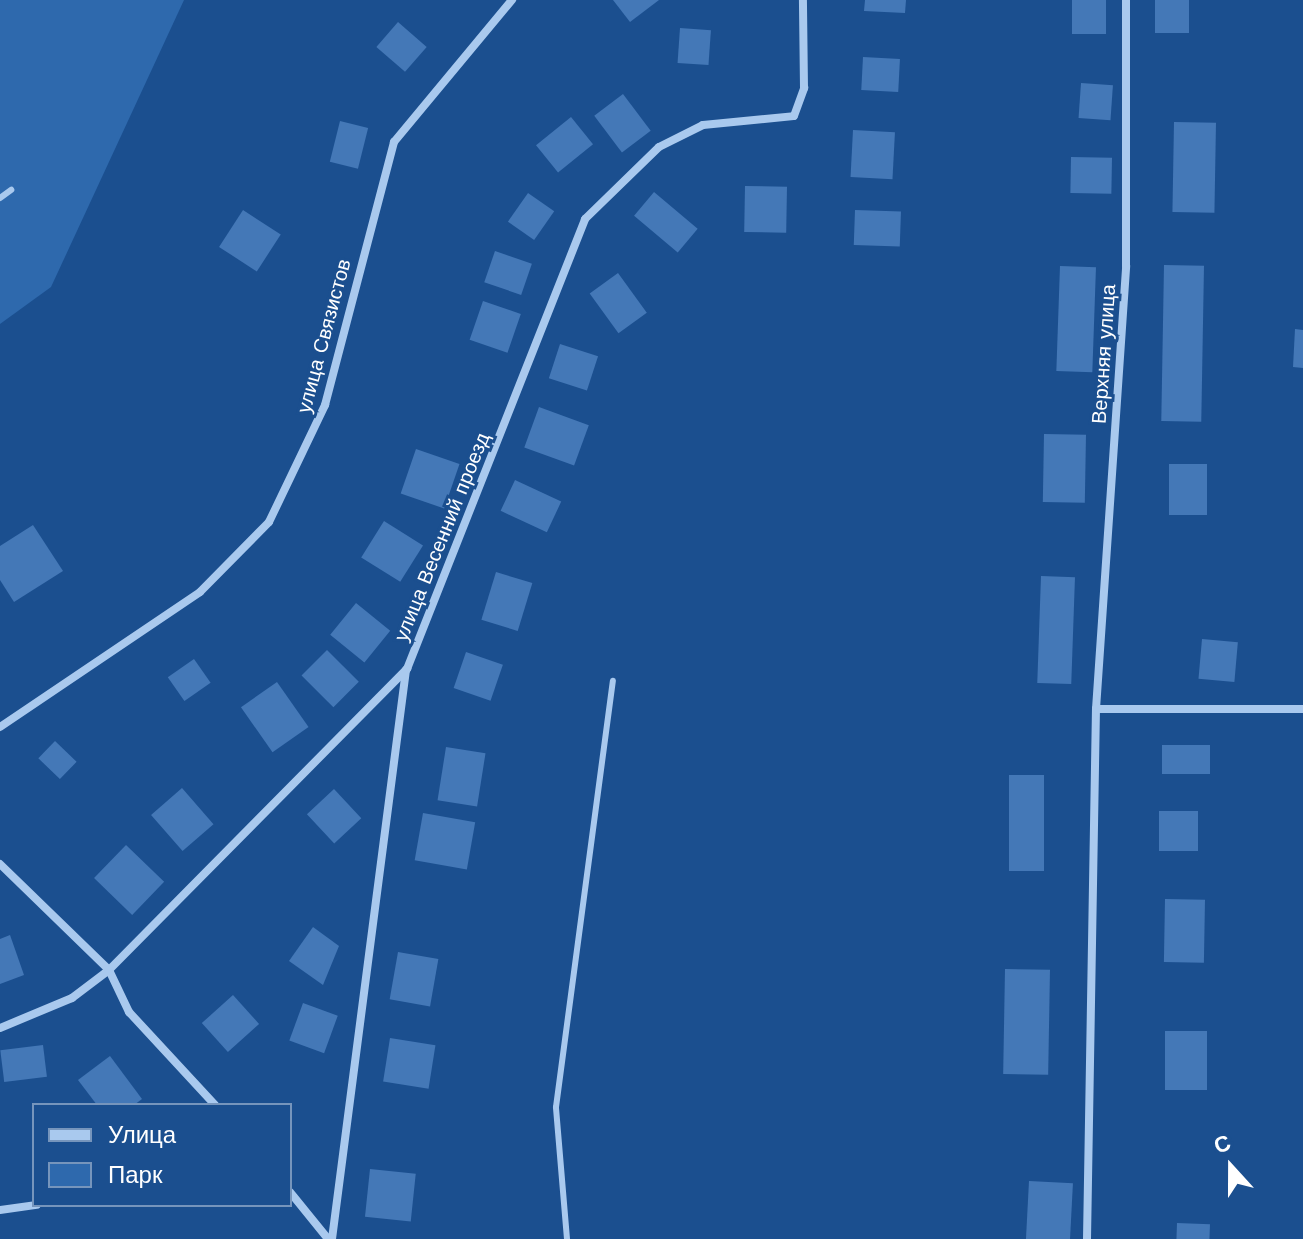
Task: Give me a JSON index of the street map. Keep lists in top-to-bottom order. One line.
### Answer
{"streets":{"street":["улица Связистов","Верхняя улица","улица Весенний проезд"]},"legend":["Улица","Парк"],"north":"top"}
